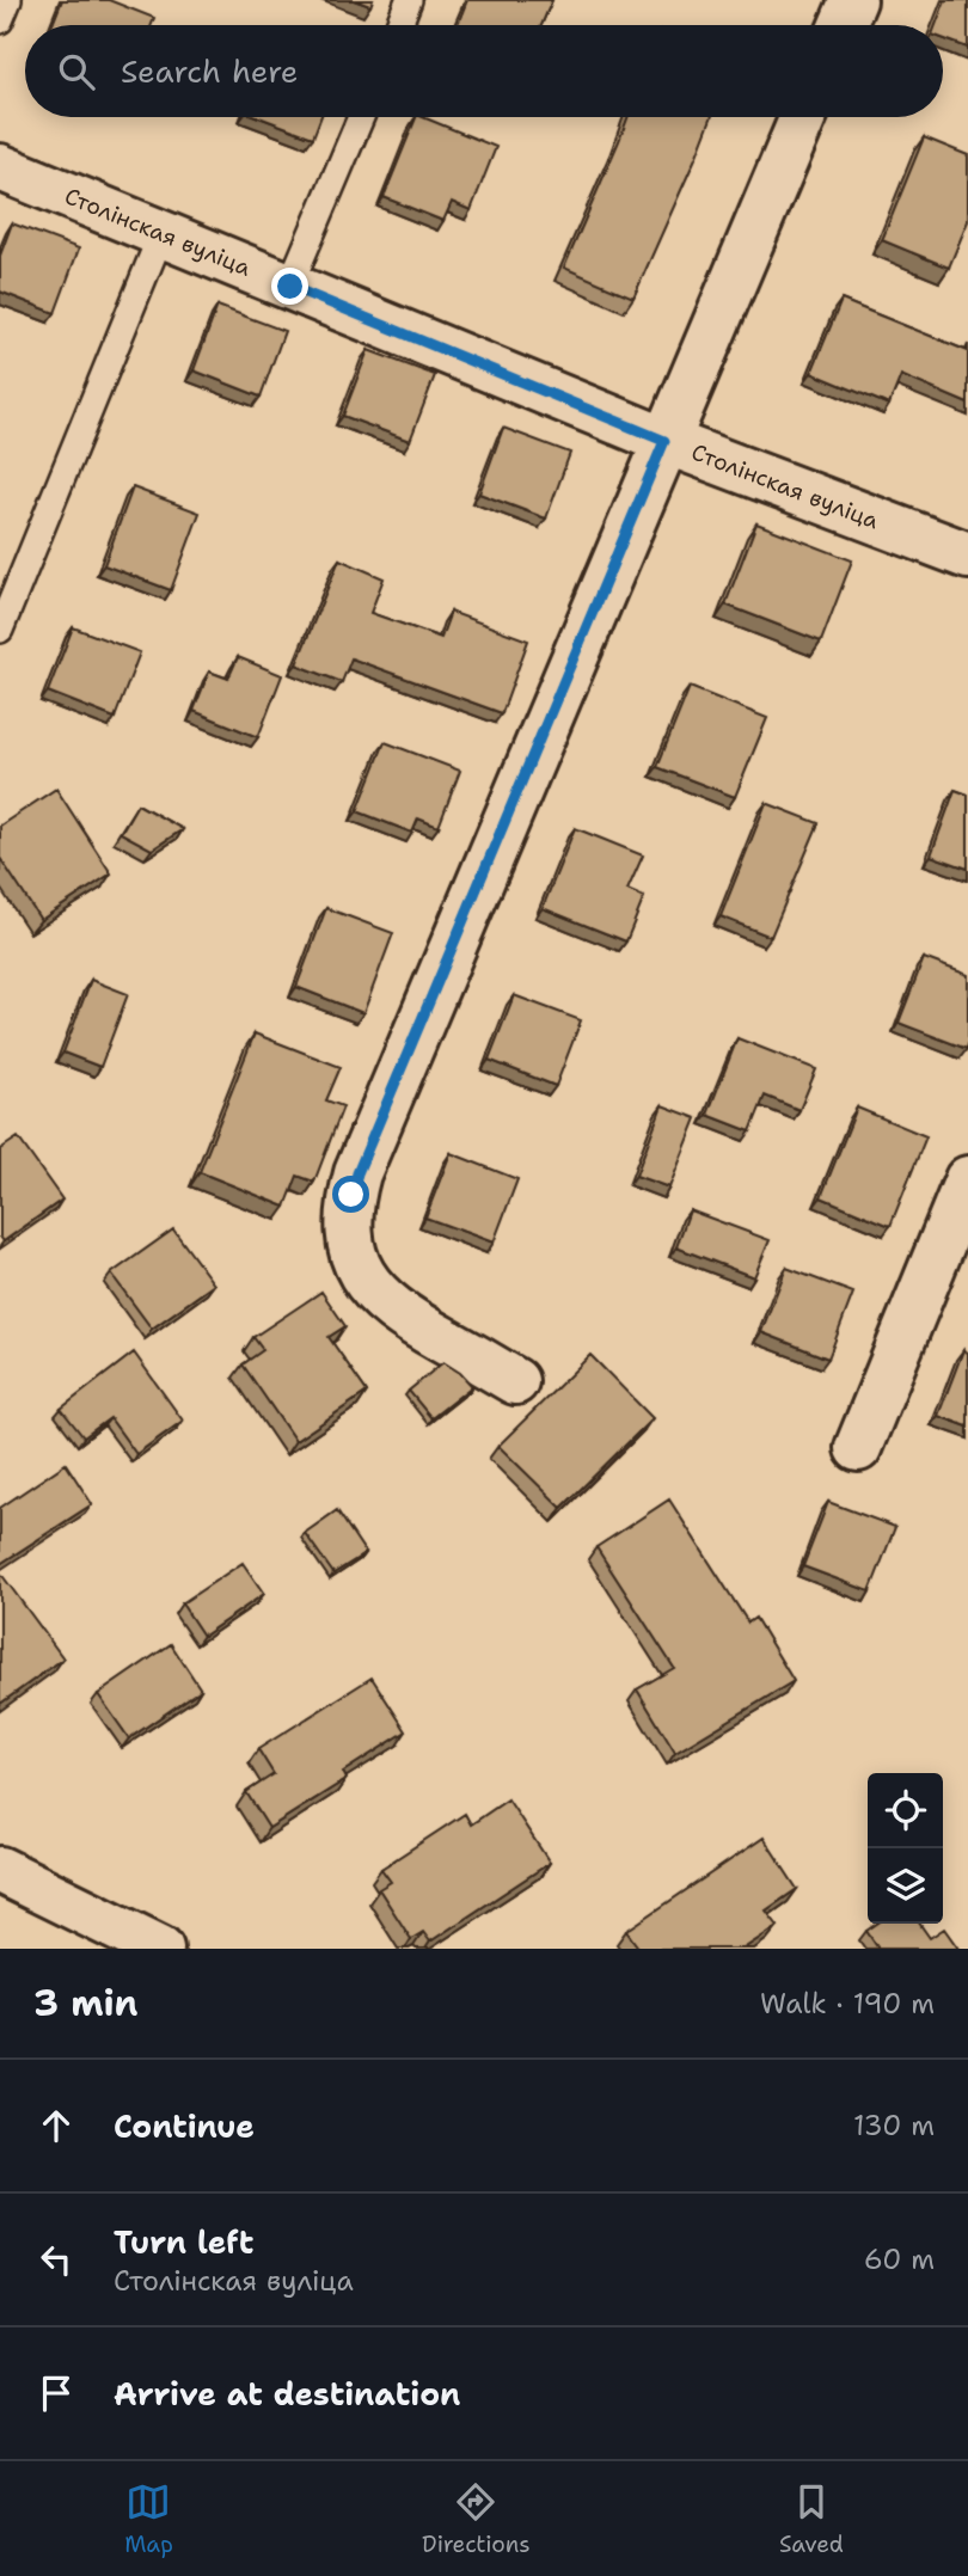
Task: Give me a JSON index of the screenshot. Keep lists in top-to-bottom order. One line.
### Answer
{"streets":{"street":["Столінская вуліца"]},"page":{"search":"Search here","heading":["3 min","Walk · 190 m"],"list":[["Continue","130 m"],["Turn left","Столінская вуліца","60 m"],"Arrive at destination"],"nav":["Map","Directions","Saved"]}}
